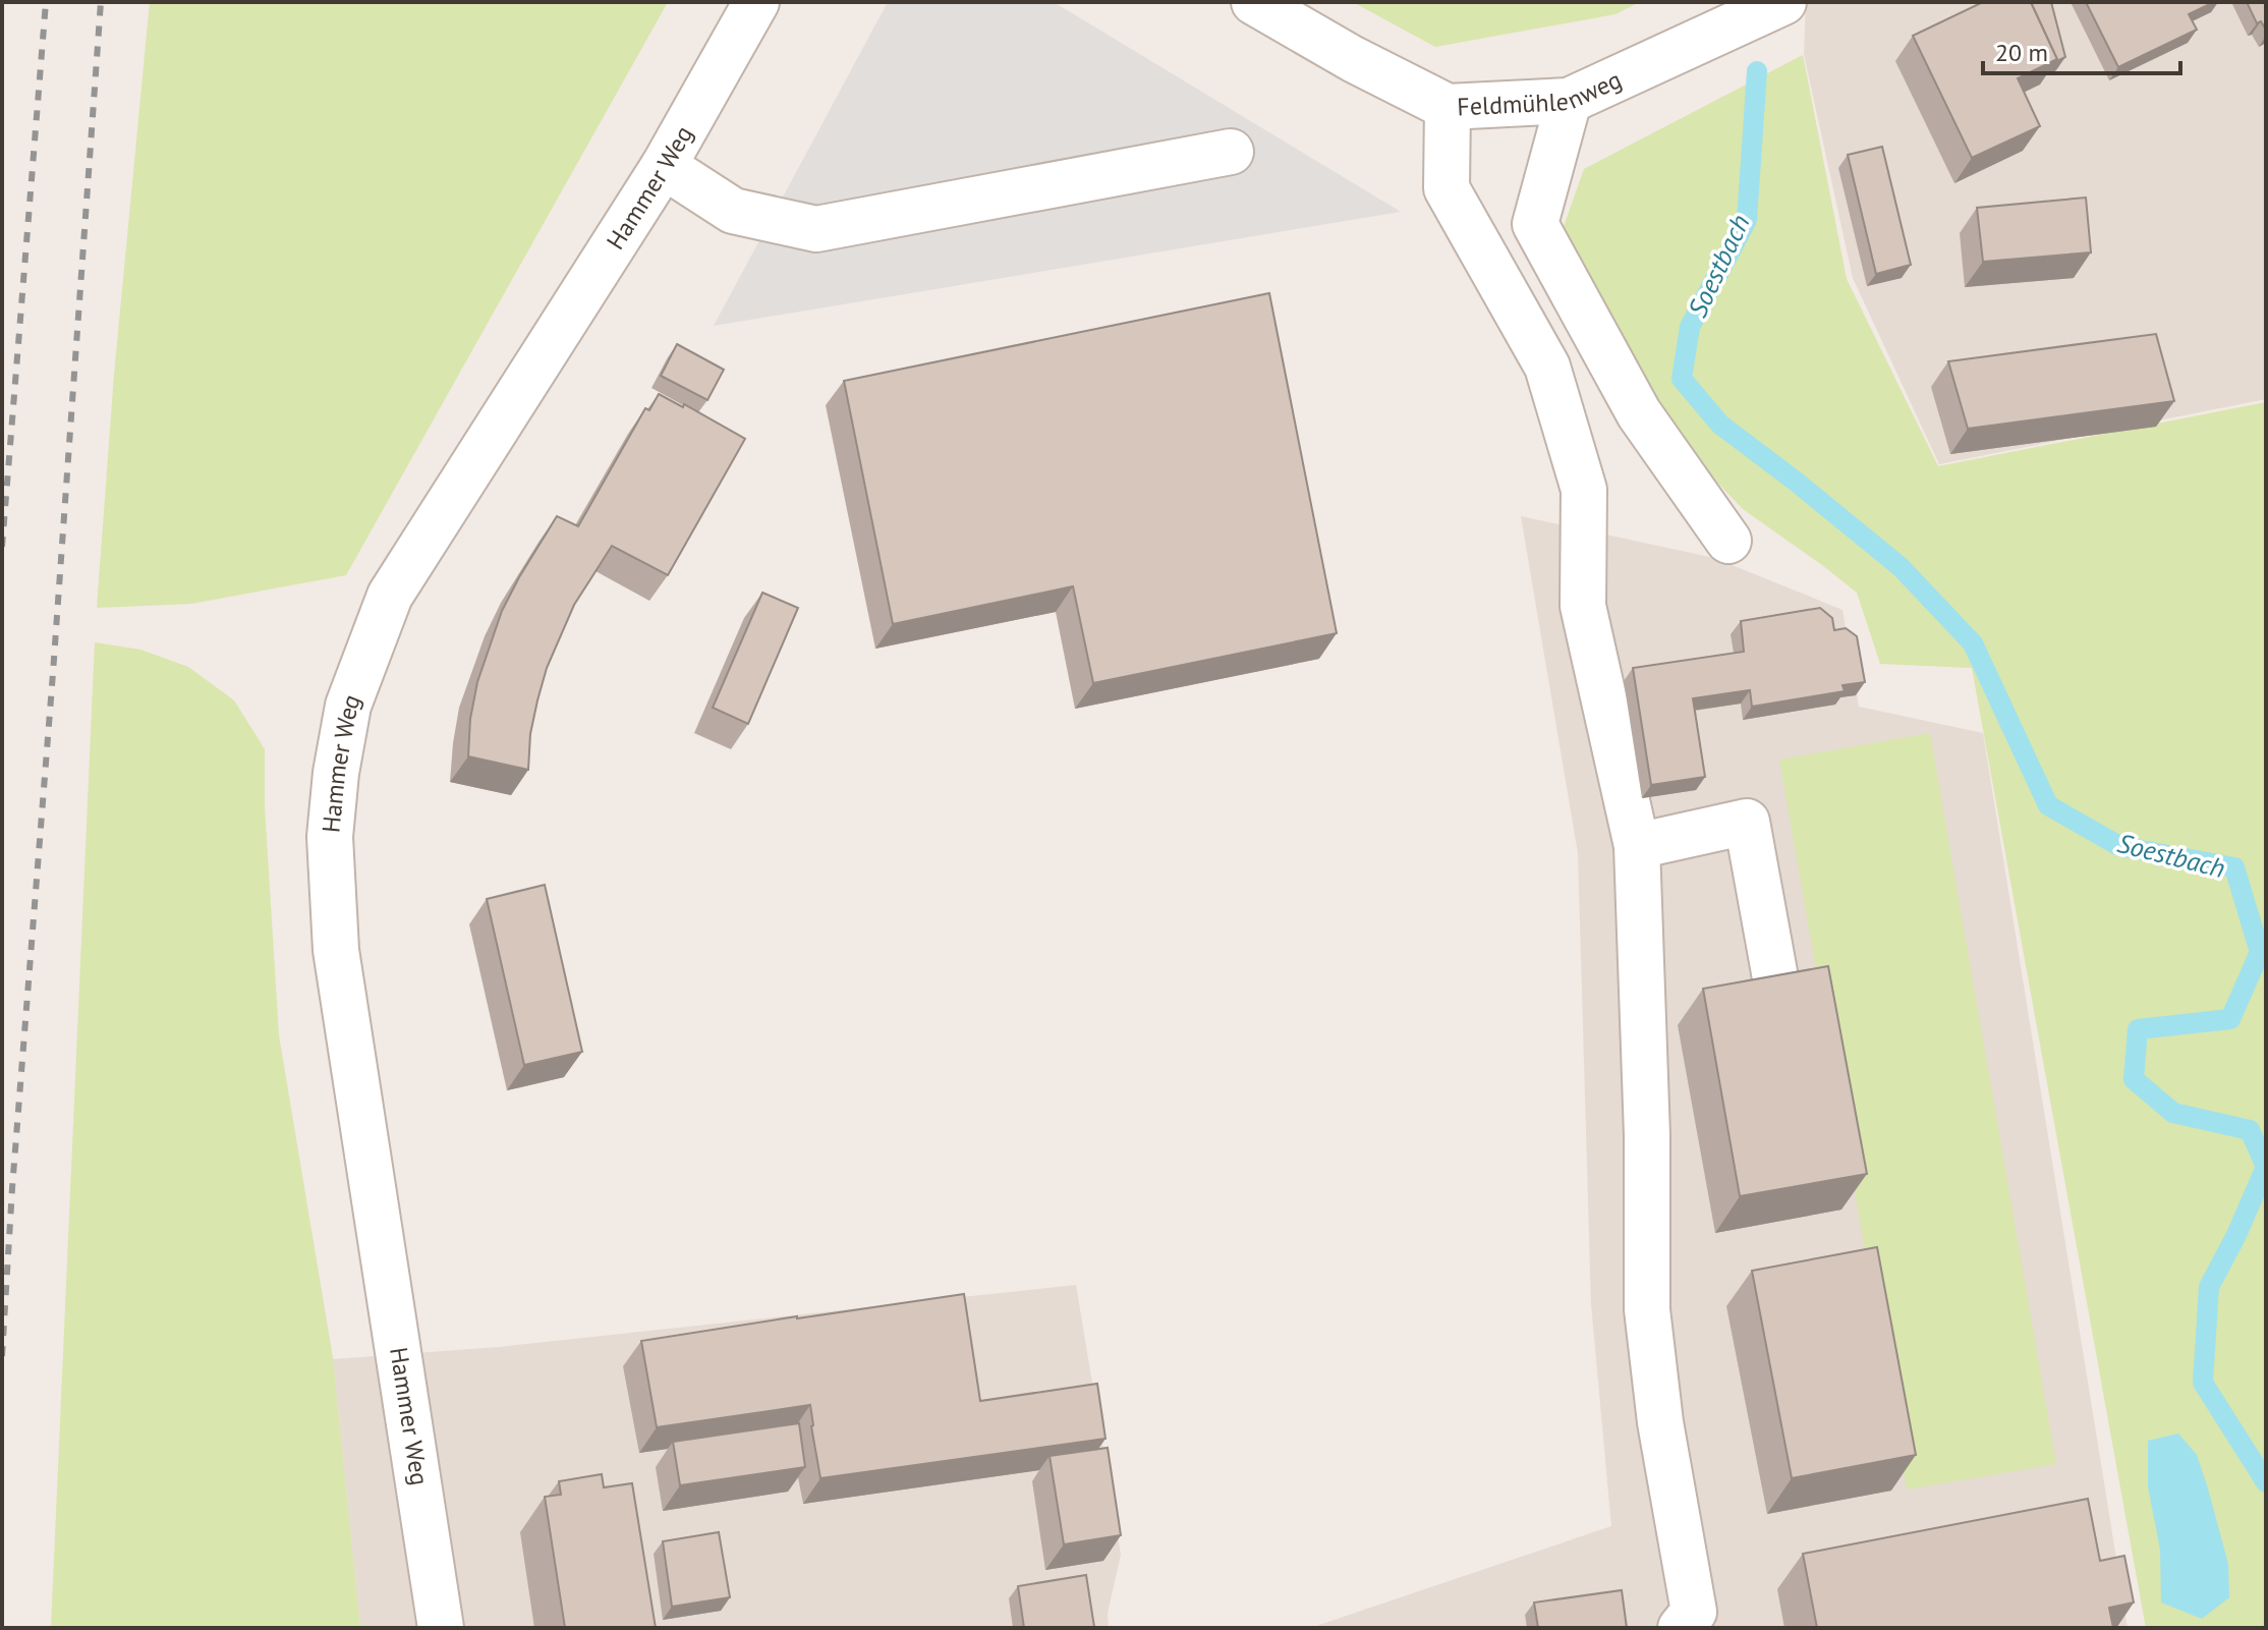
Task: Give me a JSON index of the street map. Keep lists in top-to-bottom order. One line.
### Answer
{"streets":{"street":["Feldmühlenweg","Hammer Weg"]},"water":["Soestbach"],"scale_bar":"20 m"}
